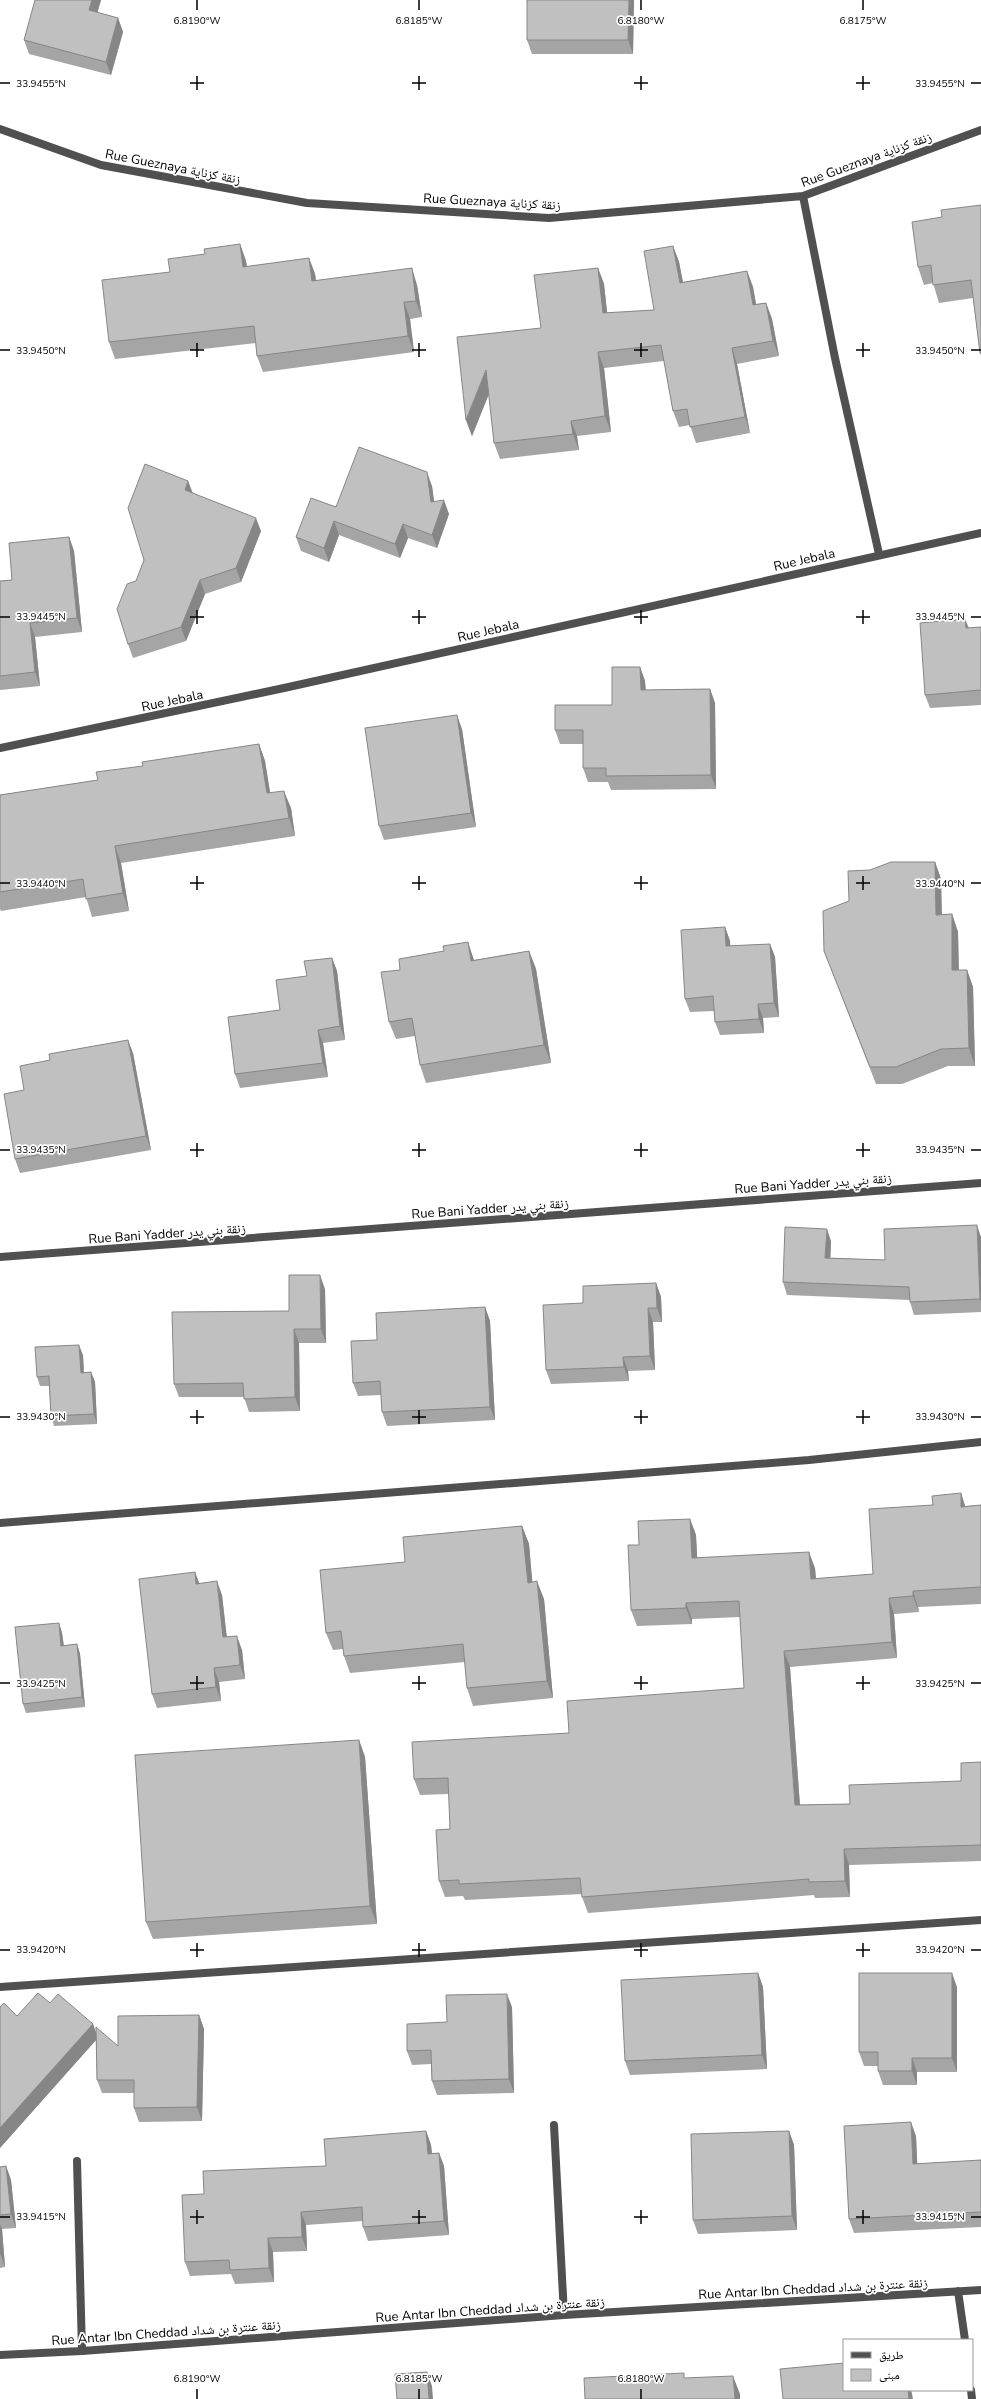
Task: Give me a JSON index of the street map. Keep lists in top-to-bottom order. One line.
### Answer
{"streets":{"street":["Rue Gueznaya زنقة كزناية","Rue Jebala","Rue Bani Yadder زنقة بني يدر","Rue Antar Ibn Cheddad زنقة عنترة بن شداد"]},"legend":["طريق","مبنى"],"coordinates":["6.8190°W","6.8185°W","6.8180°W","6.8175°W","33.9455°N","33.9450°N","33.9445°N","33.9440°N","33.9435°N","33.9430°N","33.9425°N","33.9420°N","33.9415°N"]}
